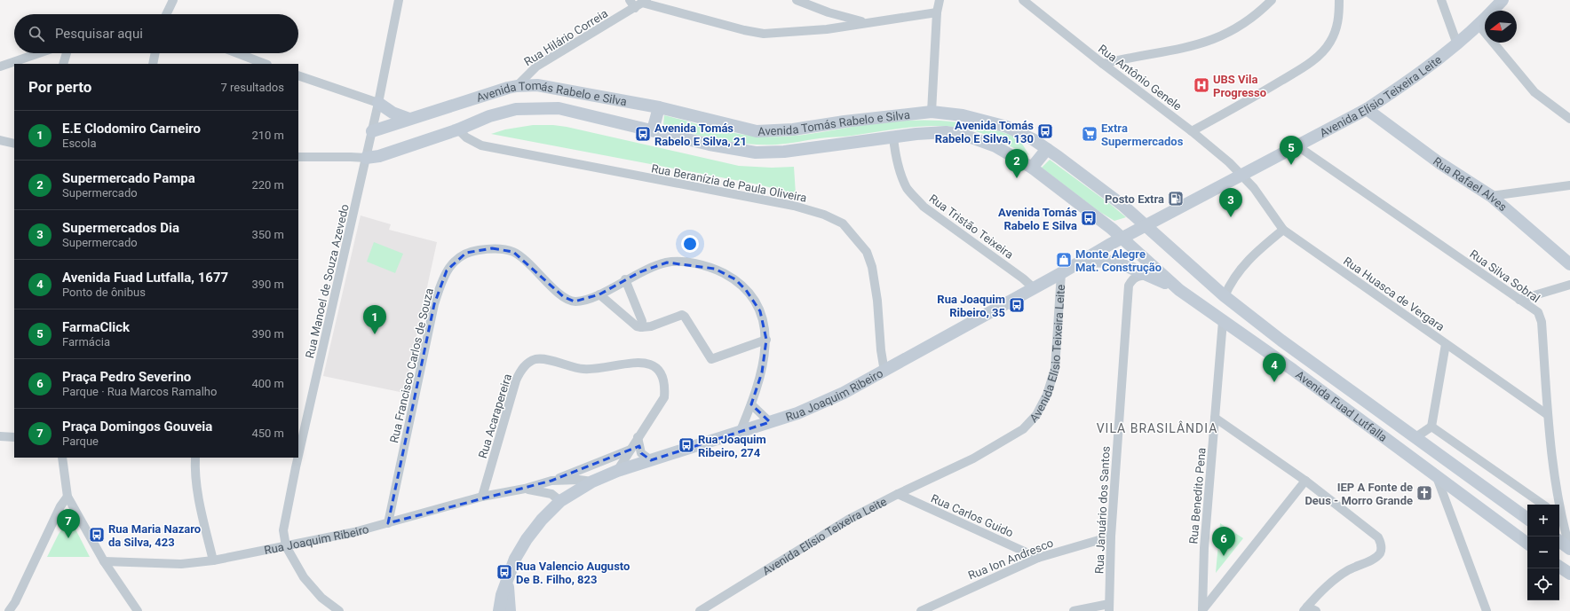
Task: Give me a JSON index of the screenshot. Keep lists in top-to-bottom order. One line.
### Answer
{"streets":{"main road":["Avenida Elísio Teixeira Leite","Avenida Tomás Rabelo e Silva","Rua Rafael Alves","Rua Joaquim Ribeiro","Avenida Fuad Lutfalla"],"street":["Rua Hilário Correia","Rua Antônio Genele","Rua Beranízia de Paula Oliveira","Rua Tristão Teixeira","Rua Silva Sobral","Rua Manoel de Souza Azevedo","Rua Huasca de Vergara","Rua Francisco Carlos de Souza","Rua Acarapereira","Rua Benedito Pena","Rua Januário dos Santos","Rua Carlos Guido","Rua Ion Andresco"]},"crossings":[["Rua Hilário Correia","Avenida Tomás Rabelo e Silva"],["Rua Antônio Genele","Avenida Elísio Teixeira Leite"],["Rua Antônio Genele","Rua Huasca de Vergara"],["Avenida Elísio Teixeira Leite","Avenida Tomás Rabelo e Silva"],["Avenida Elísio Teixeira Leite","Rua Rafael Alves"],["Avenida Elísio Teixeira Leite","Rua Silva Sobral"],["Avenida Elísio Teixeira Leite","Rua Huasca de Vergara"],["Avenida Elísio Teixeira Leite","Rua Joaquim Ribeiro"],["Avenida Elísio Teixeira Leite","Avenida Fuad Lutfalla"],["Avenida Elísio Teixeira Leite","Rua Carlos Guido"],["Avenida Tomás Rabelo e Silva","Rua Beranízia de Paula Oliveira"],["Avenida Tomás Rabelo e Silva","Rua Tristão Teixeira"],["Avenida Tomás Rabelo e Silva","Rua Manoel de Souza Azevedo"],["Avenida Tomás Rabelo e Silva","Avenida Fuad Lutfalla"],["Rua Beranízia de Paula Oliveira","Rua Joaquim Ribeiro"],["Rua Tristão Teixeira","Rua Joaquim Ribeiro"],["Rua Silva Sobral","Rua Huasca de Vergara"],["Rua Manoel de Souza Azevedo","Rua Joaquim Ribeiro"],["Rua Francisco Carlos de Souza","Rua Joaquim Ribeiro"],["Rua Joaquim Ribeiro","Rua Acarapereira"],["Avenida Fuad Lutfalla","Rua Benedito Pena"],["Rua Januário dos Santos","Rua Ion Andresco"],["Rua Carlos Guido","Rua Ion Andresco"]],"districts":["VILA BRASILÂNDIA"],"places":{"hospital":["UBS Vila Progresso"],"bus stop":["Avenida Tomás Rabelo E Silva, 130","Avenida Tomás Rabelo E Silva, 21","Avenida Tomás Rabelo E Silva","Rua Joaquim Ribeiro, 35","Rua Joaquim Ribeiro, 274","Rua Maria Nazaro da Silva, 423","Rua Valencio Augusto De B. Filho, 823"],"supermarket":["Extra Supermercados"],"fuel station":["Posto Extra"],"shop":["Monte Alegre Mat. Construção"],"church":["IEP A Fonte de Deus - Morro Grande"]},"north":"left","page":{"search":"Pesquisar aqui","heading":["Por perto","7 resultados"],"list":[{"mark":"1","name":"E.E Clodomiro Carneiro","note":"Escola","value":"210 m"},{"mark":"2","name":"Supermercado Pampa","note":"Supermercado","value":"220 m"},{"mark":"3","name":"Supermercados Dia","note":"Supermercado","value":"350 m"},{"mark":"4","name":"Avenida Fuad Lutfalla, 1677","note":"Ponto de ônibus","value":"390 m"},{"mark":"5","name":"FarmaClick","note":"Farmácia","value":"390 m"},{"mark":"6","name":"Praça Pedro Severino","note":"Parque · Rua Marcos Ramalho","value":"400 m"},{"mark":"7","name":"Praça Domingos Gouveia","note":"Parque","value":"450 m"}],"pins":["5","2","3","1","4","7","6"],"map_buttons":["+","−"]}}
